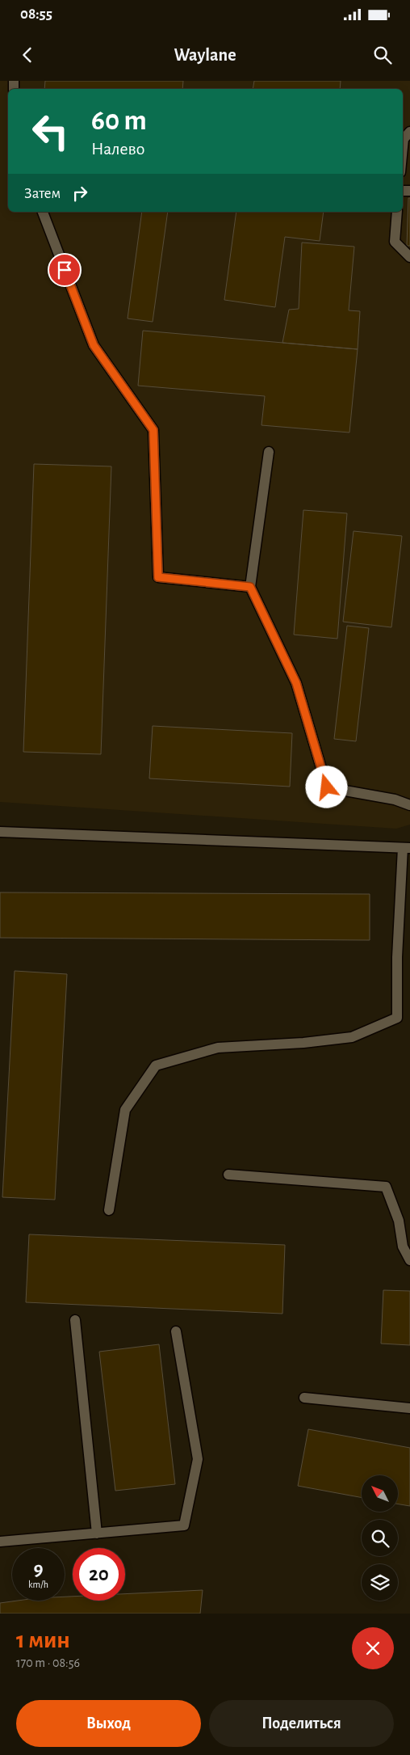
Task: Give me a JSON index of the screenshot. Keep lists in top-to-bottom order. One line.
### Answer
{"north":"top left","page":{"status":"08:55","header":"Waylane","turn":["60 m","Налево"],"then":"Затем","speed":"9 km/h","limit":"20","heading":["1 мин","170 m · 08:56"],"buttons":["Выход","Поделиться"]}}
